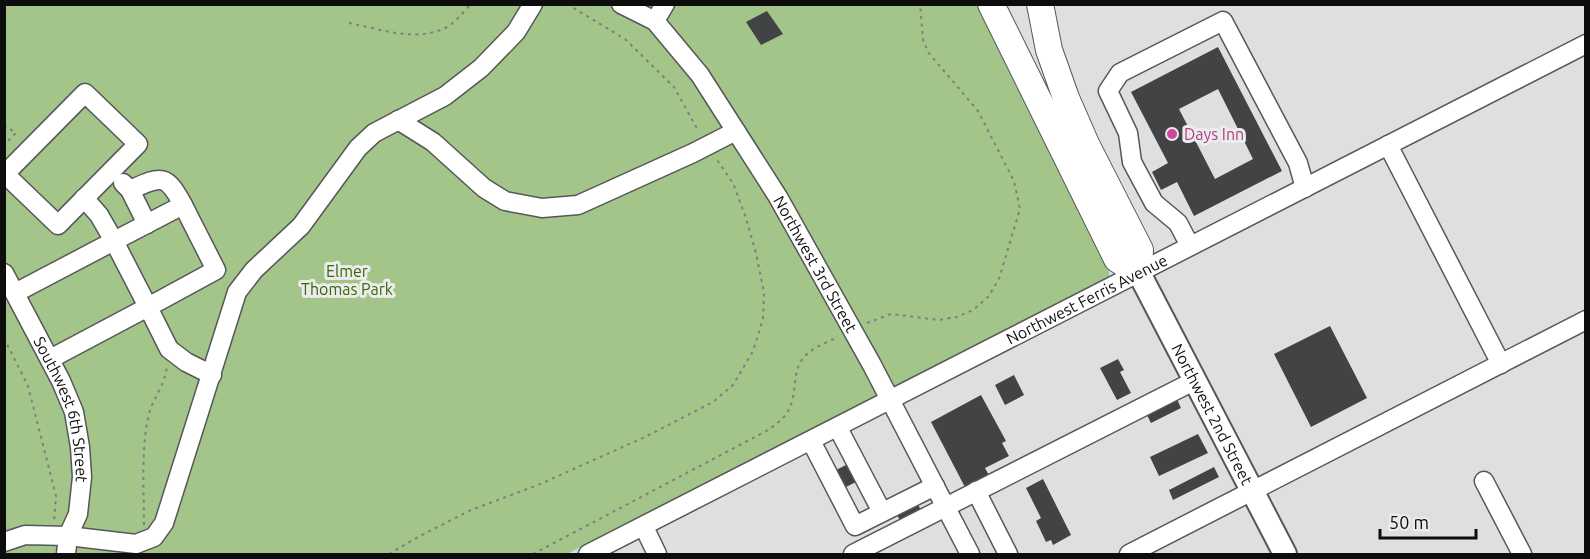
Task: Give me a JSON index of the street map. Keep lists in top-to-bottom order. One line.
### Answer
{"streets":{"main road":["Northwest 2nd Street"],"street":["Northwest 3rd Street","Northwest Ferris Avenue","Southwest 6th Street"]},"crossings":[["Northwest 3rd Street","Northwest Ferris Avenue"],["Northwest Ferris Avenue","Northwest 2nd Street"]],"parks":["Elmer Thomas Park"],"places":["Days Inn"],"scale_bar":"50 m"}
